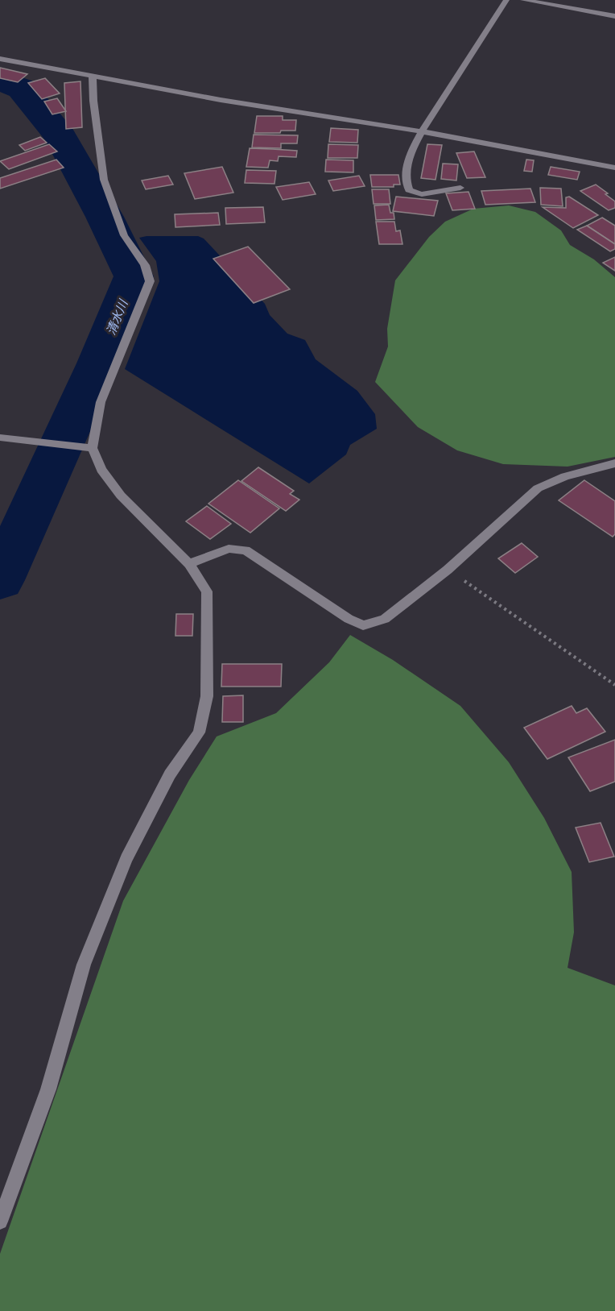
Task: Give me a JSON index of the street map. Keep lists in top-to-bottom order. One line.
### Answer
{"water":["清水川"]}
